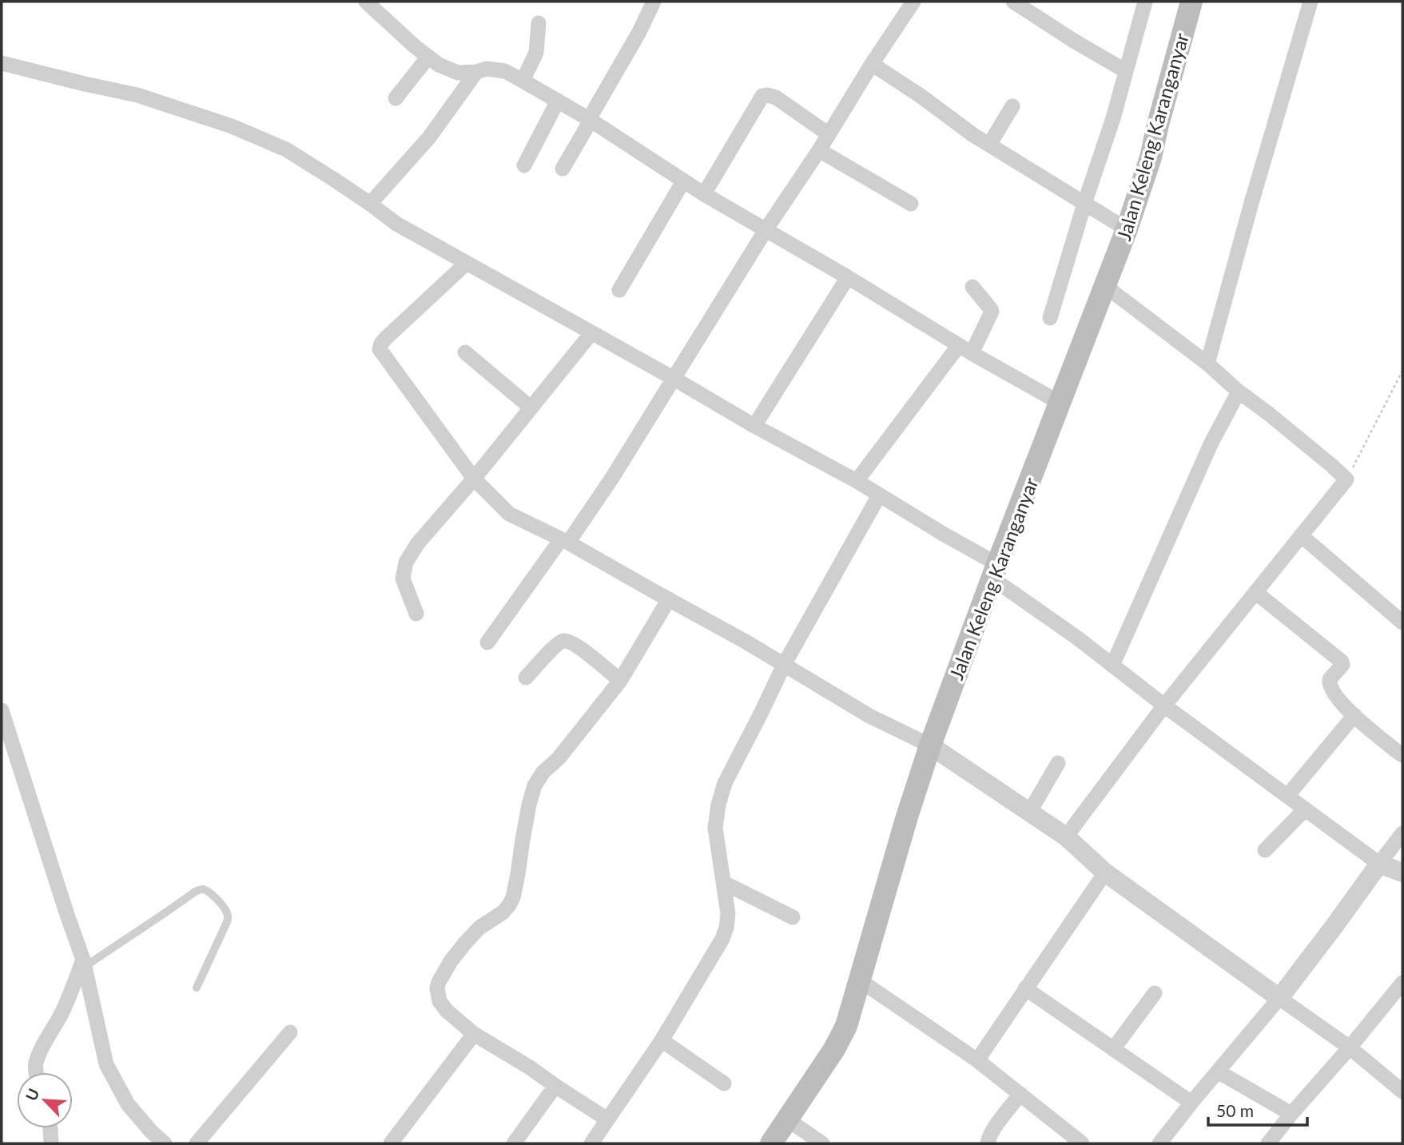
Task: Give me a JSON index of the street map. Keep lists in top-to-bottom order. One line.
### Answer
{"streets":{"main road":["Jalan Keleng Karanganyar"]},"scale_bar":"50 m","north":"top left"}
